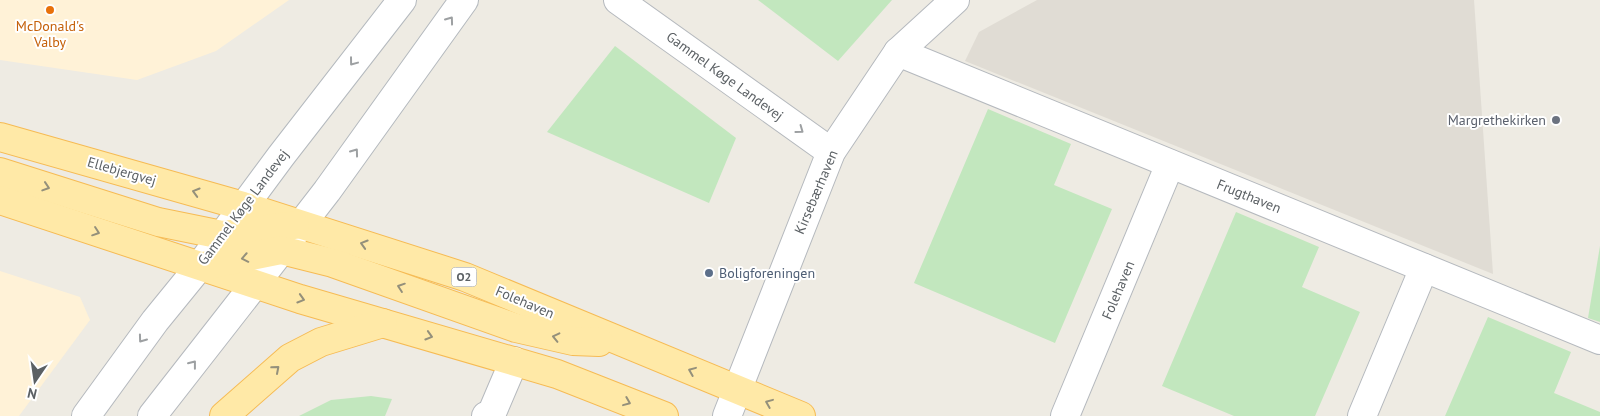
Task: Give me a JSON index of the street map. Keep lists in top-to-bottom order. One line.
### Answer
{"streets":{"main road":["Ellebjergvej","O2","Folehaven"],"street":["Gammel Køge Landevej","Kirsebærhaven","Frugthaven"]},"crossings":[["Gammel Køge Landevej","Ellebjergvej"],["Gammel Køge Landevej","Kirsebærhaven"],["Gammel Køge Landevej","Folehaven"],["Ellebjergvej","Folehaven"],["Kirsebærhaven","Frugthaven"],["Kirsebærhaven","Folehaven"],["Frugthaven","Folehaven"]],"places":["McDonald's Valby","Margrethekirken","Boligforeningen"],"north":"bottom"}
